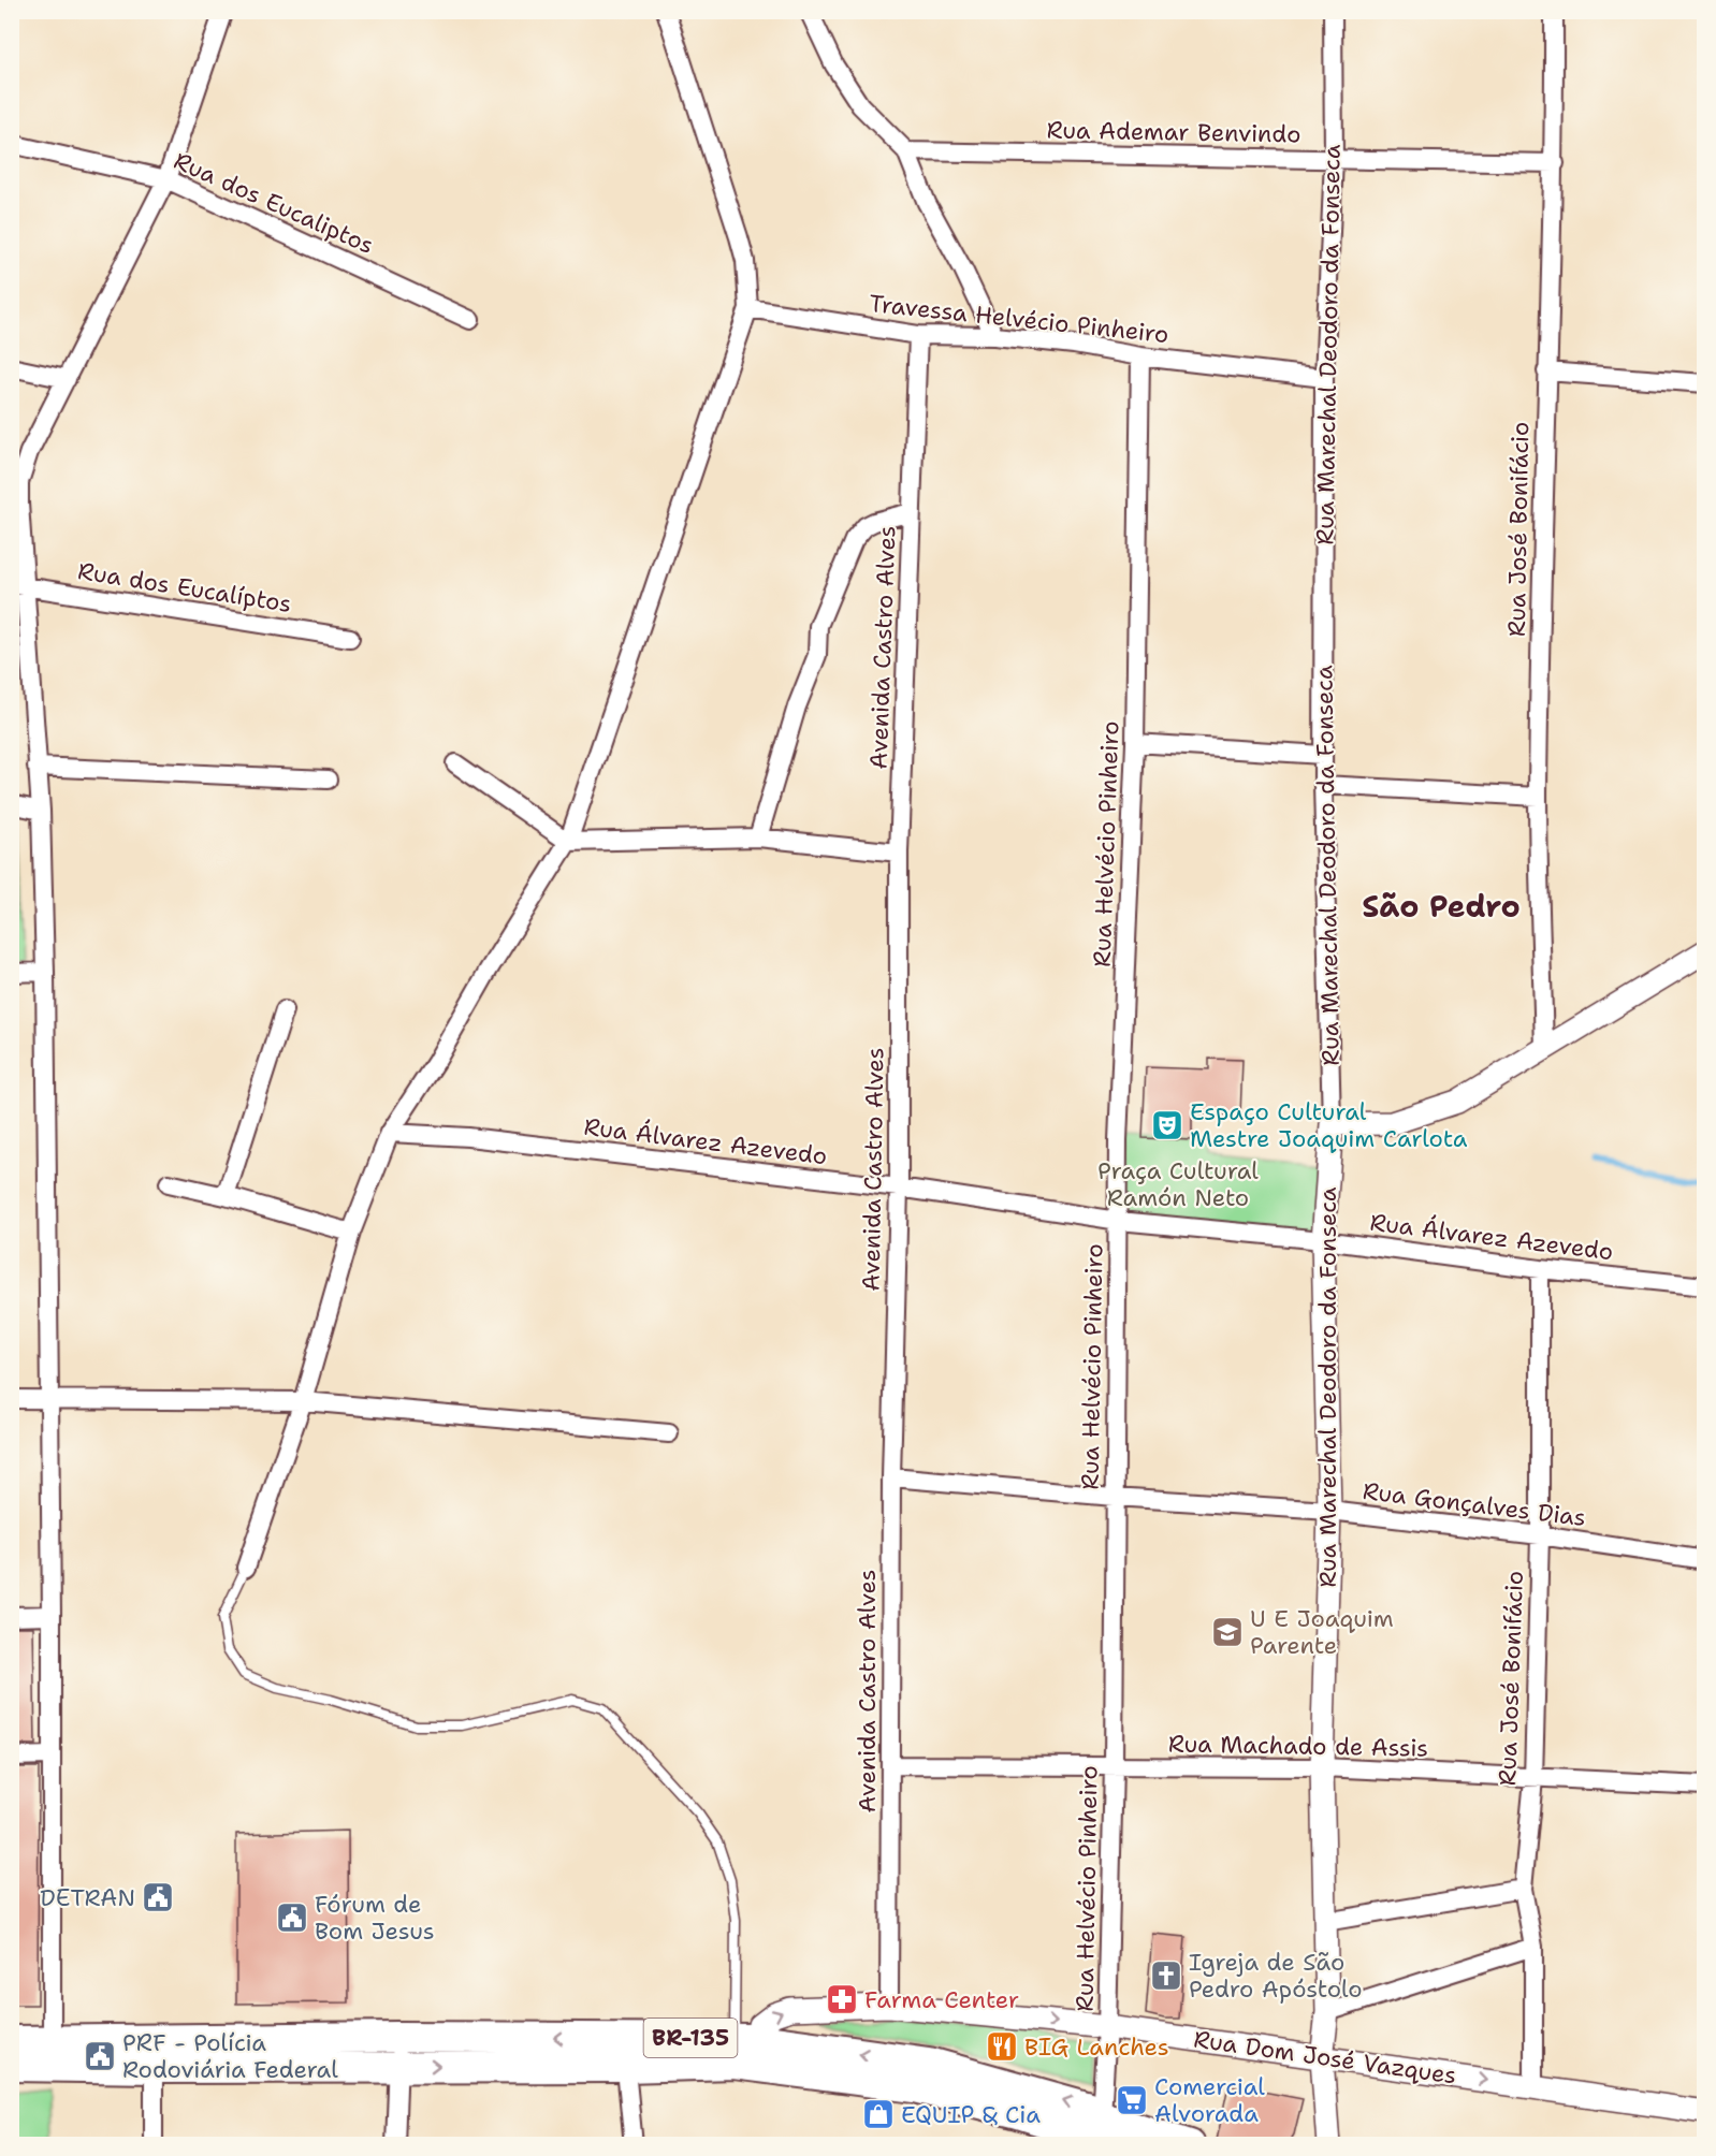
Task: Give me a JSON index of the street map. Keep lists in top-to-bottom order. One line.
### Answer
{"streets":{"highway":["BR-135"],"street":["Rua Ademar Benvindo","Rua dos Eucaliptos","Travessa Helvécio Pinheiro","Rua Marechal Deodoro da Fonseca","Rua José Bonifácio","Rua dos Eucalíptos","Avenida Castro Alves","Rua Helvécio Pinheiro","Rua Álvarez Azevedo","Rua Gonçalves Dias","Rua Machado de Assis","Rua Dom José Vazques"]},"crossings":[["Rua Ademar Benvindo","Rua Marechal Deodoro da Fonseca"],["Rua Ademar Benvindo","Rua José Bonifácio"],["Travessa Helvécio Pinheiro","Rua Marechal Deodoro da Fonseca"],["Travessa Helvécio Pinheiro","Avenida Castro Alves"],["Travessa Helvécio Pinheiro","Rua Helvécio Pinheiro"],["Rua Marechal Deodoro da Fonseca","Rua Álvarez Azevedo"],["Rua Marechal Deodoro da Fonseca","Rua Gonçalves Dias"],["Rua Marechal Deodoro da Fonseca","Rua Machado de Assis"],["Rua Marechal Deodoro da Fonseca","Rua Dom José Vazques"],["Rua José Bonifácio","Rua Álvarez Azevedo"],["Rua José Bonifácio","Rua Gonçalves Dias"],["Rua José Bonifácio","Rua Machado de Assis"],["Rua José Bonifácio","Rua Dom José Vazques"],["Avenida Castro Alves","Rua Álvarez Azevedo"],["Avenida Castro Alves","Rua Gonçalves Dias"],["Avenida Castro Alves","Rua Machado de Assis"],["Avenida Castro Alves","Rua Dom José Vazques"],["Rua Helvécio Pinheiro","Rua Álvarez Azevedo"],["Rua Helvécio Pinheiro","Rua Gonçalves Dias"],["Rua Helvécio Pinheiro","Rua Machado de Assis"],["Rua Helvécio Pinheiro","BR-135"],["Rua Helvécio Pinheiro","Rua Dom José Vazques"],["BR-135","Rua Dom José Vazques"]],"districts":["São Pedro"],"parks":["Praça Cultural Ramón Neto"],"places":{"theatre":["Espaço Cultural Mestre Joaquim Carlota"],"school or university":["U E Joaquim Parente"],"public building":["DETRAN","Fórum de Bom Jesus","PRF - Polícia Rodoviária Federal"],"church":["Igreja de São Pedro Apóstolo"],"pharmacy":["Farma Center"],"restaurant":["BIG Lanches"],"supermarket":["Comercial Alvorada"],"shop":["EQUIP & Cia"]}}
